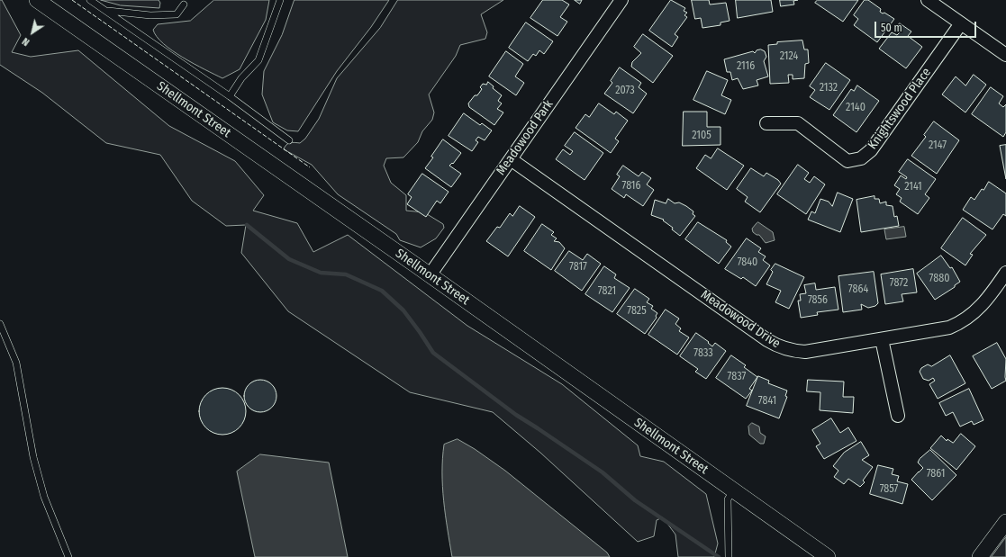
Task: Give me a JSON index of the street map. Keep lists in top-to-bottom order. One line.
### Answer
{"streets":{"street":["Knightswood Place","Shellmont Street","Meadowood Park","Meadowood Drive"]},"crossings":[["Shellmont Street","Meadowood Park"],["Meadowood Park","Meadowood Drive"]],"house_numbers":["2124","2116","2132","2073","2140","2105","2147","7816","2141","7840","7817","7880","7872","7864","7821","7856","7825","7833","7837","7841","7861","7857"],"scale_bar":"50 m","north":"bottom left"}
